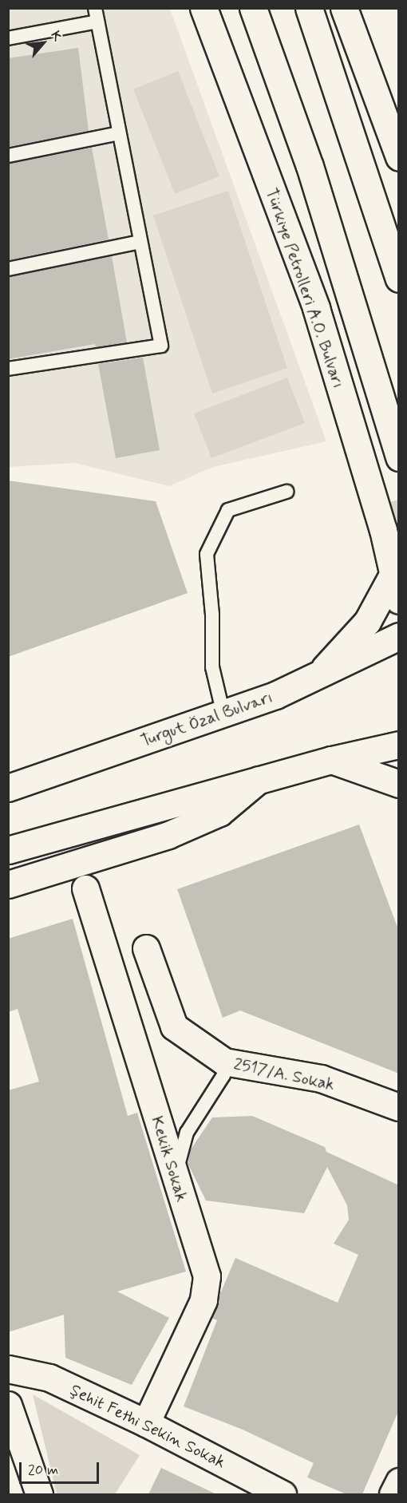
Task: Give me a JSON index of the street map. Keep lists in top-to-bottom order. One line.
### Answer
{"streets":{"main road":["Türkiye Petrolleri A.O. Bulvarı","Turgut Özal Bulvarı","2517/A. Sokak","Kekik Sokak","Şehit Fethi Sekin Sokak"]},"crossings":[["Kekik Sokak","Şehit Fethi Sekin Sokak"]],"scale_bar":"20 m","north":"top right"}
